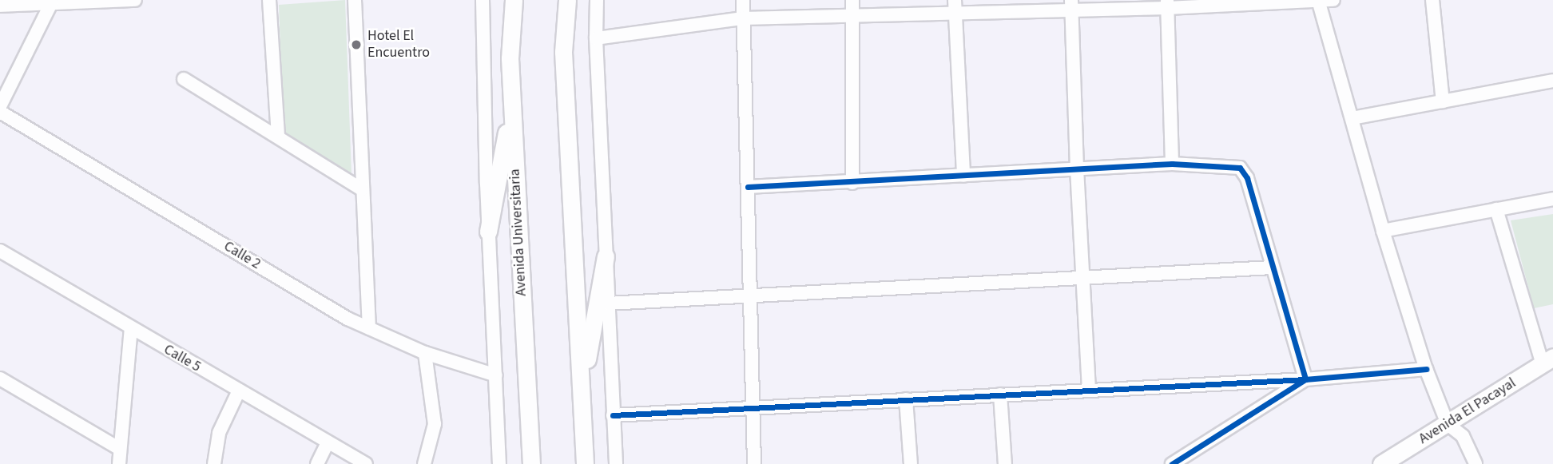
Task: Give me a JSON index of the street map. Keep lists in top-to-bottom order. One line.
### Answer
{"streets":{"street":["Avenida Universitaria","Calle 2","Calle 5","Avenida El Pacayal"]},"places":["Hotel El Encuentro"]}
